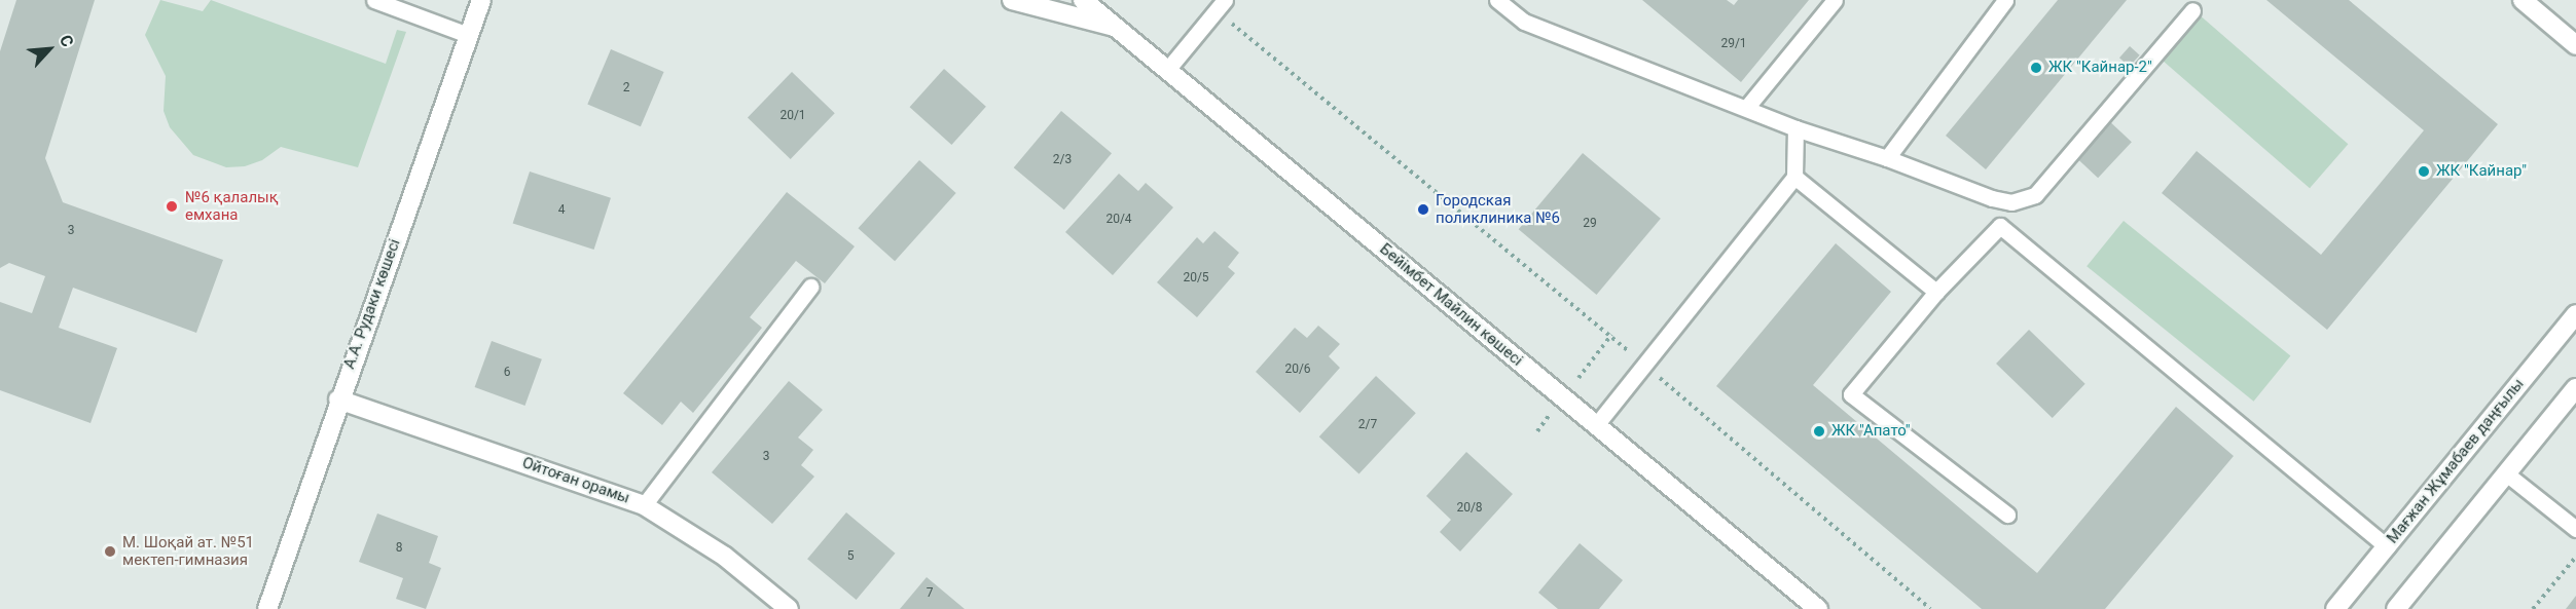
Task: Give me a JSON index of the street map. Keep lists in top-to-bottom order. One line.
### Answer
{"streets":{"street":["А.А. Рудаки көшесі","Бейімбет Майлин көшесі","Мағжан Жұмабаев даңғылы","Ойтоған орамы"]},"crossings":[["А.А. Рудаки көшесі","Ойтоған орамы"]],"places":["ЖК \"Кайнар-2\"","ЖК \"Кайнар\"","№6 қалалық емхана","Городская поликлиника №6","ЖК \"Апато\"","М. Шоқай ат. №51 мектеп-гимназия"],"house_numbers":["29/1","2","20/1","2/3","4","20/4","29","3","20/5","20/6","6","2/7","3","20/8","8","5","7"],"north":"top right"}
